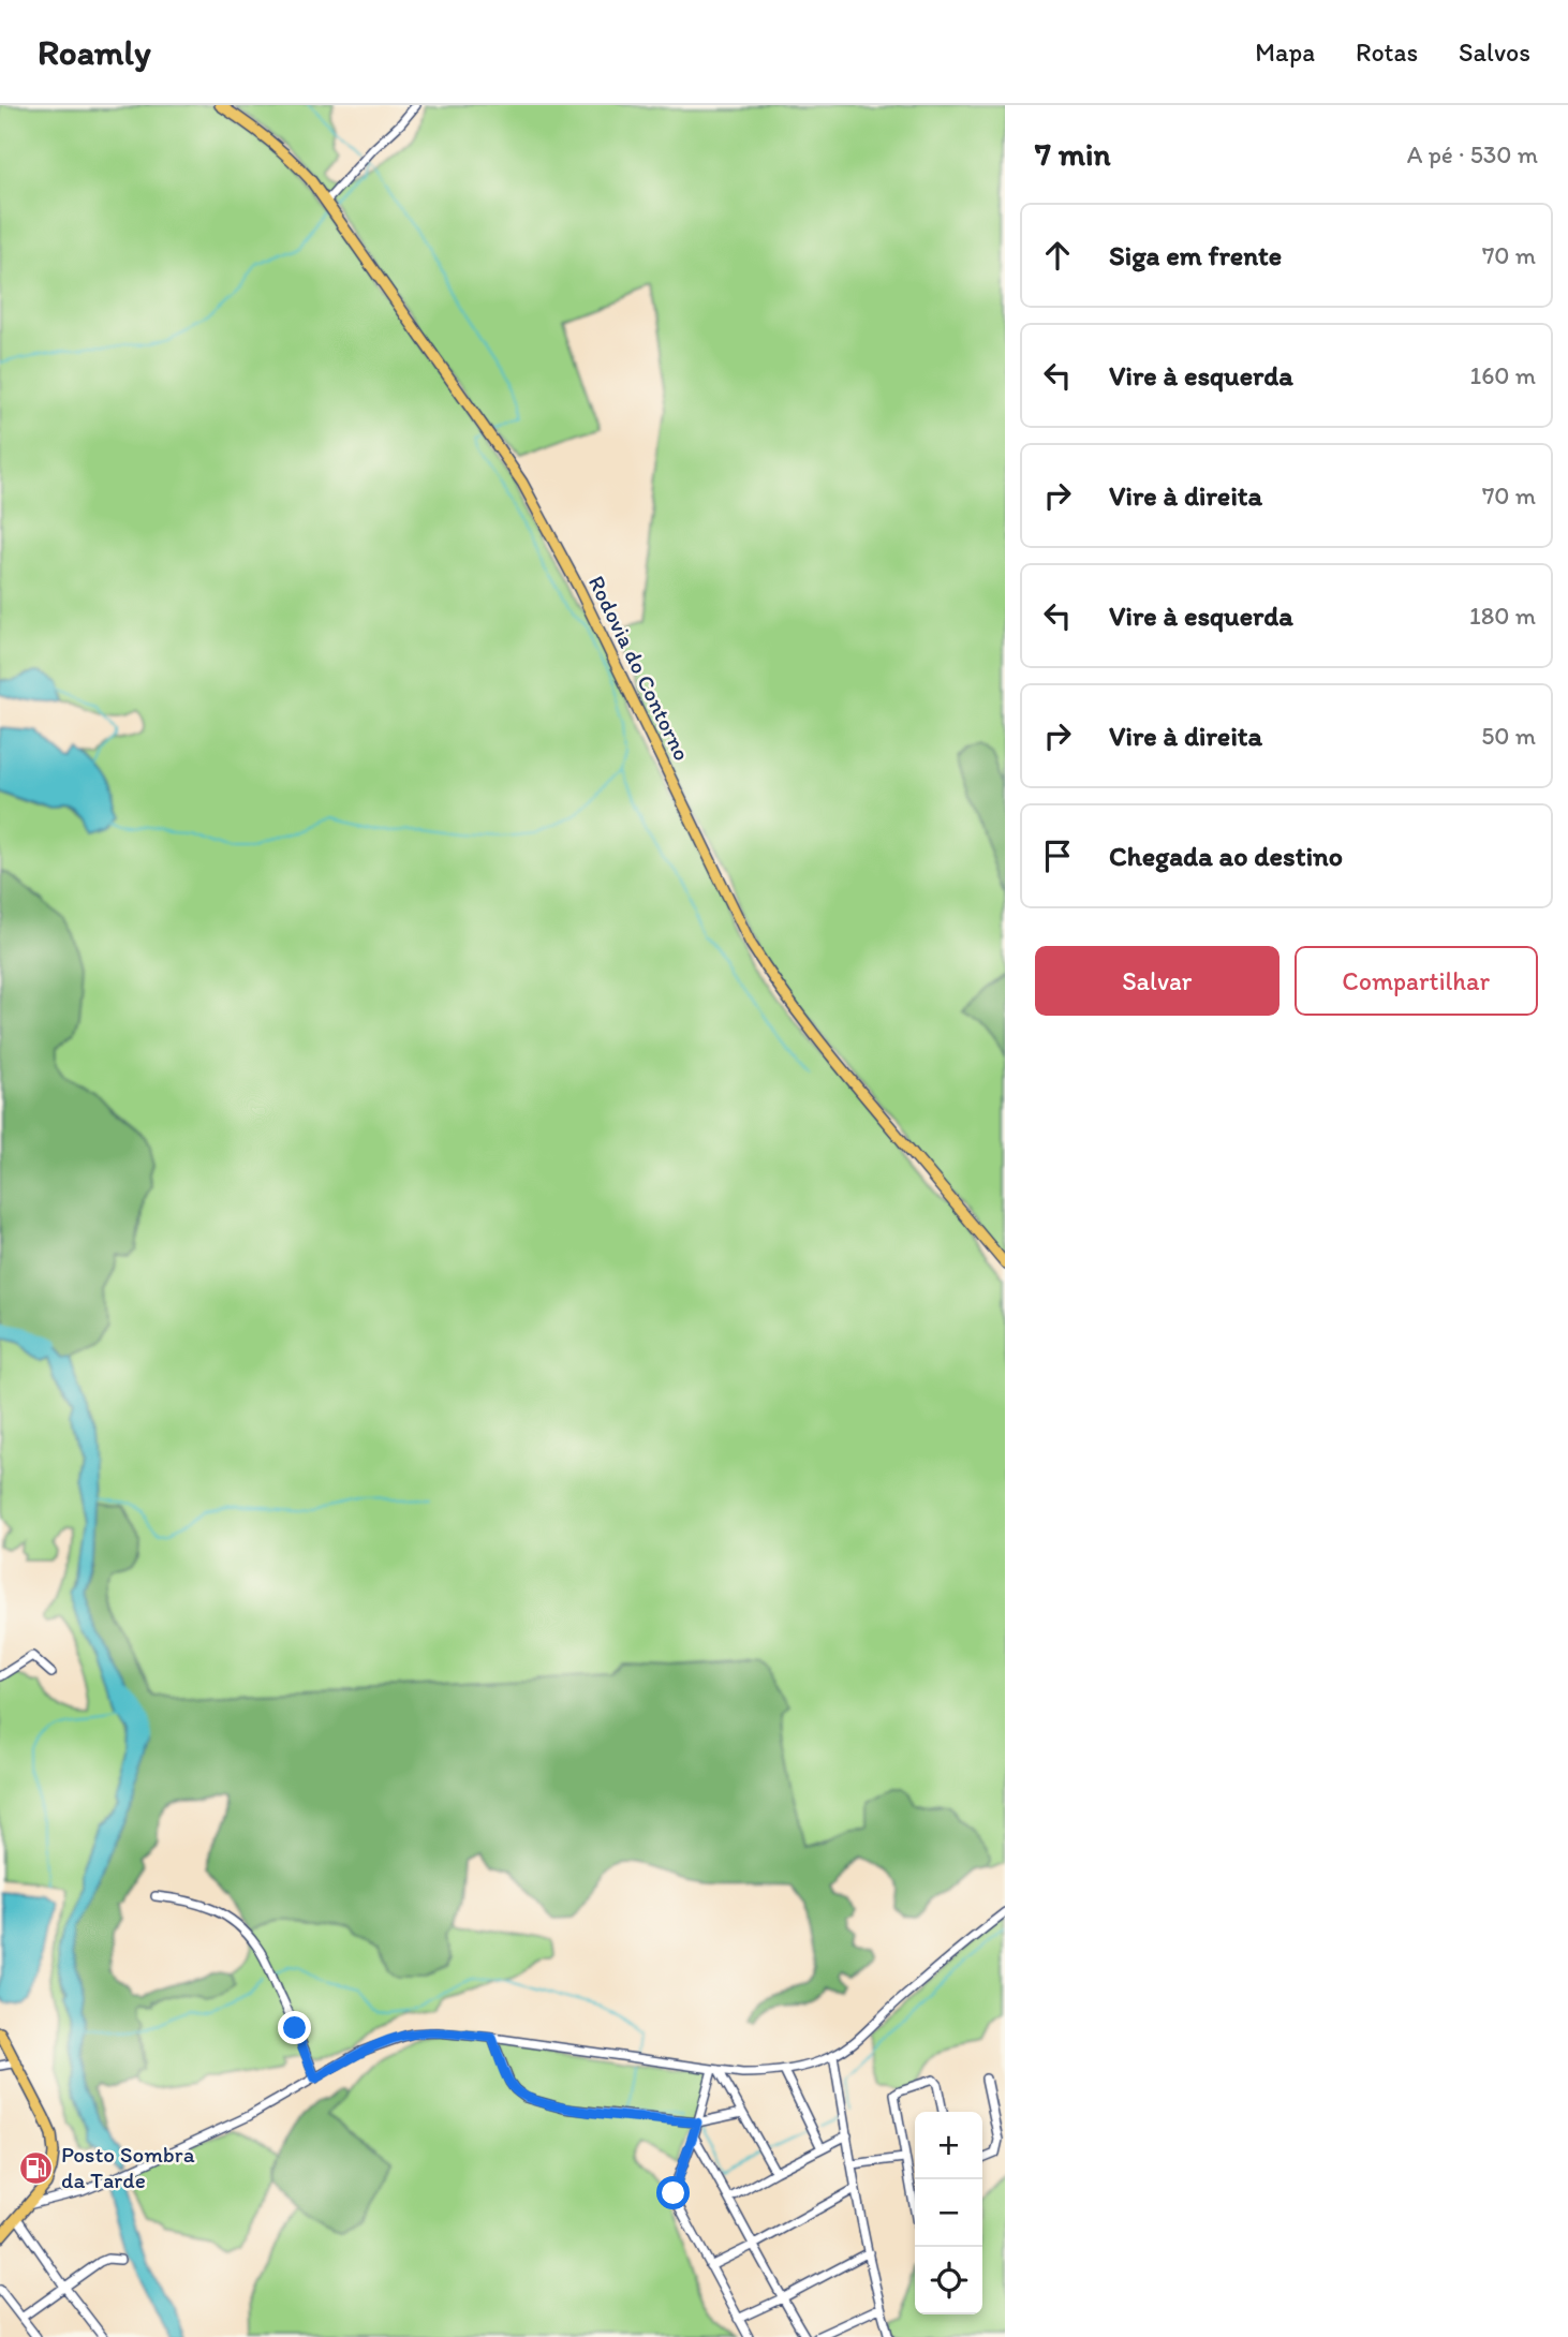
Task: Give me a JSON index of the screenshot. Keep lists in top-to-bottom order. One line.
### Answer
{"streets":{"main road":["Rodovia do Contorno"]},"places":{"fuel station":["Posto Sombra da Tarde"]},"page":{"header":"Roamly","nav":["Mapa","Rotas","Salvos"],"heading":["7 min","A pé · 530 m"],"list":[["Siga em frente","70 m"],["Vire à esquerda","160 m"],["Vire à direita","70 m"],["Vire à esquerda","180 m"],["Vire à direita","50 m"],"Chegada ao destino"],"buttons":["Salvar","Compartilhar"],"map_buttons":["+","−"]}}
